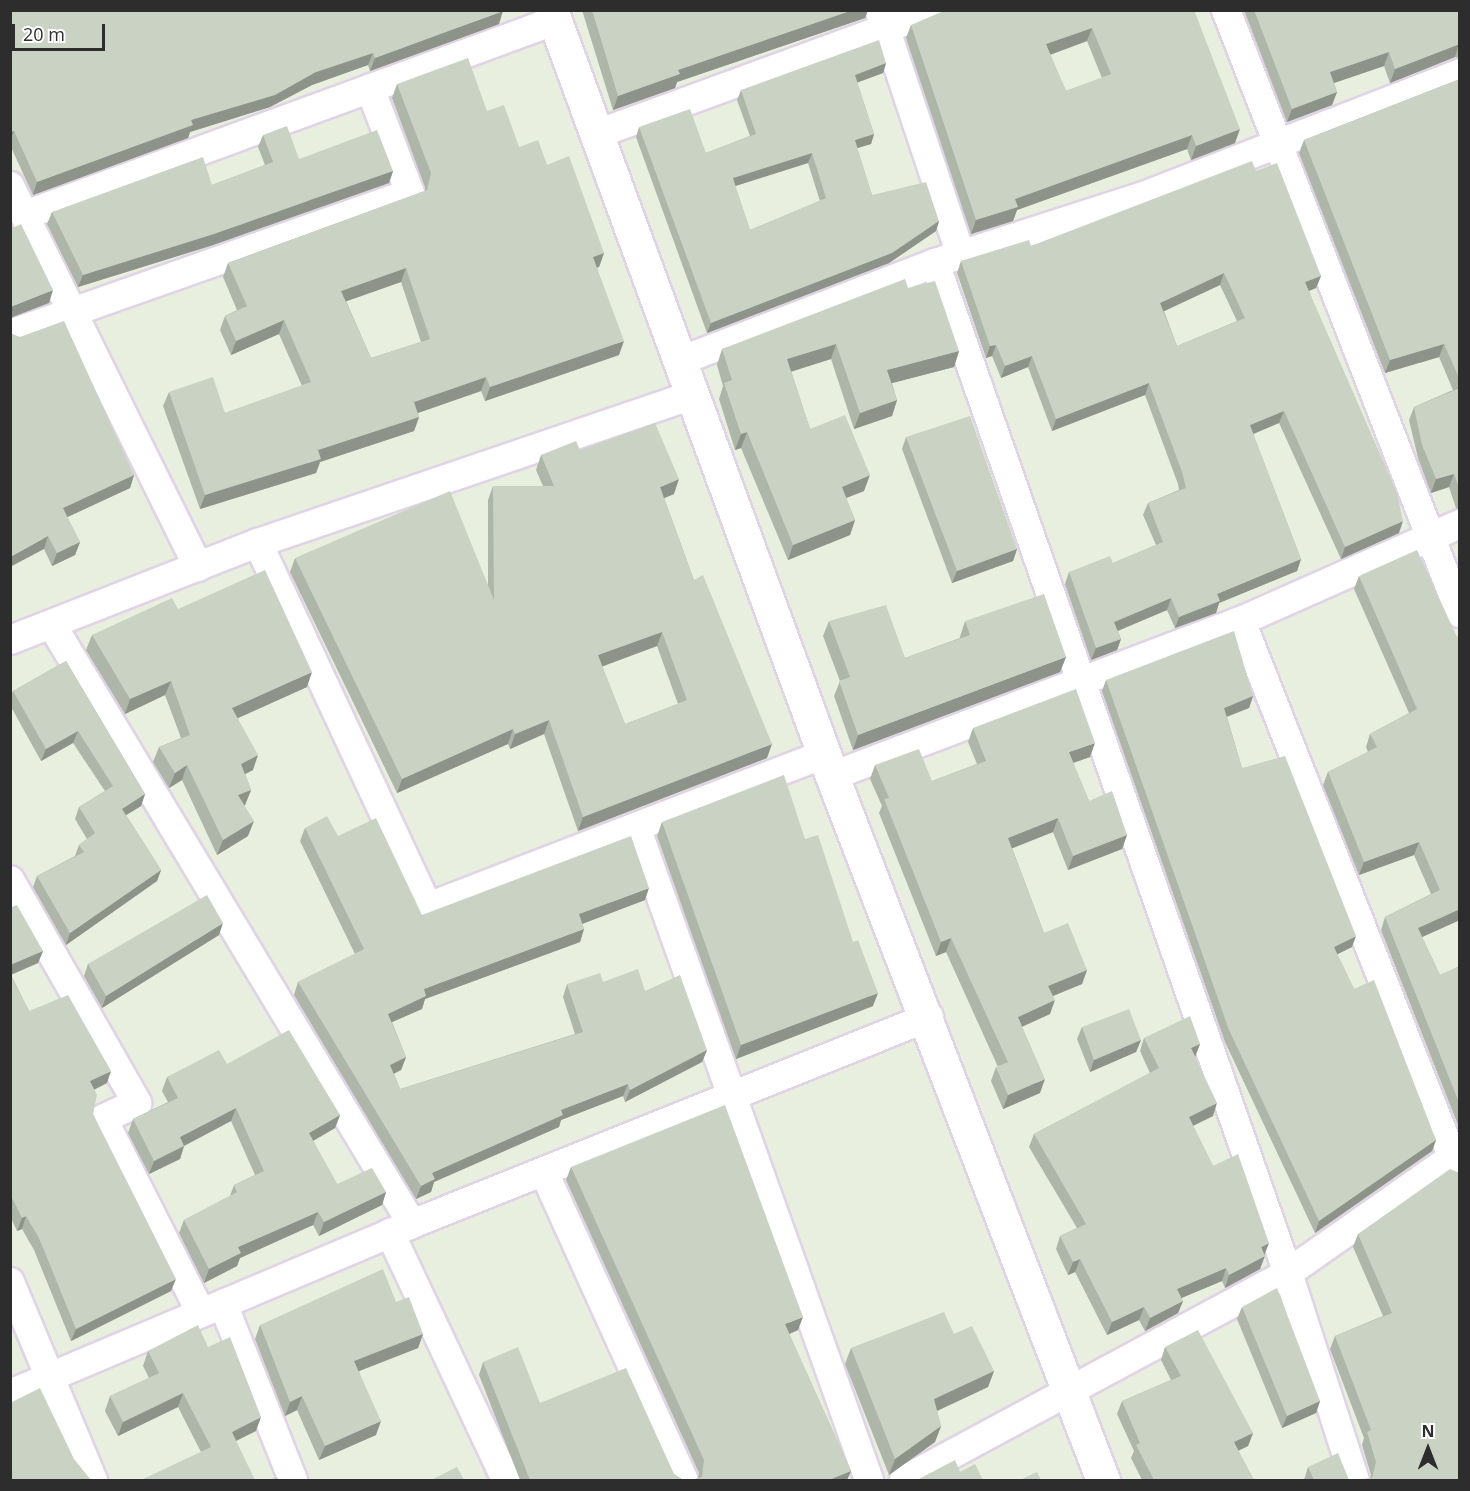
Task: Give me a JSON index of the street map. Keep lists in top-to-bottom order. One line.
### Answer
{"scale_bar":"20 m","north":"top"}
